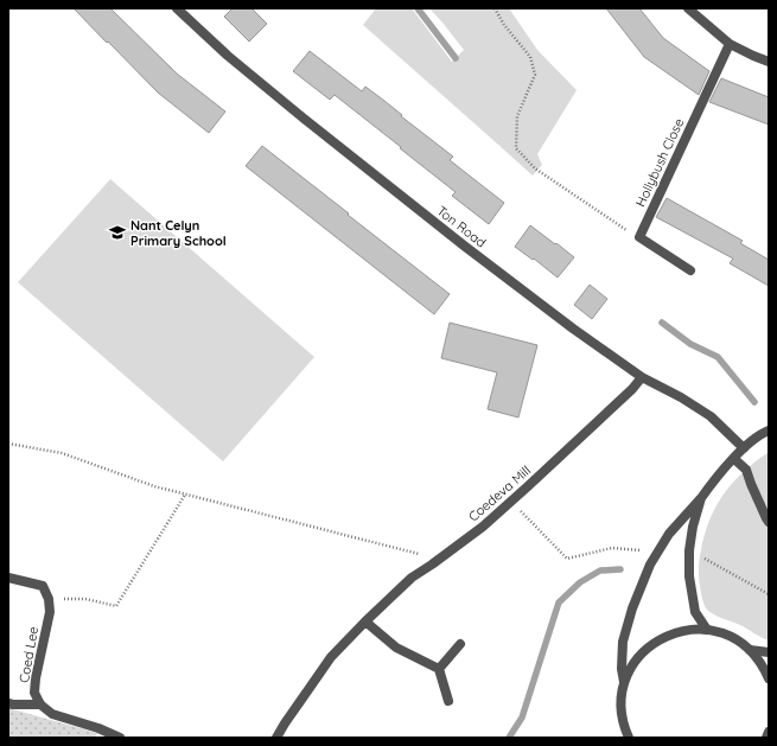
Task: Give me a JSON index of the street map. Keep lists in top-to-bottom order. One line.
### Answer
{"streets":{"street":["Hollybush Close","Ton Road","Coedeva Mill","Coed Lee"]},"crossings":[["Ton Road","Coedeva Mill"]],"places":{"school or university":["Nant Celyn Primary School"]}}
